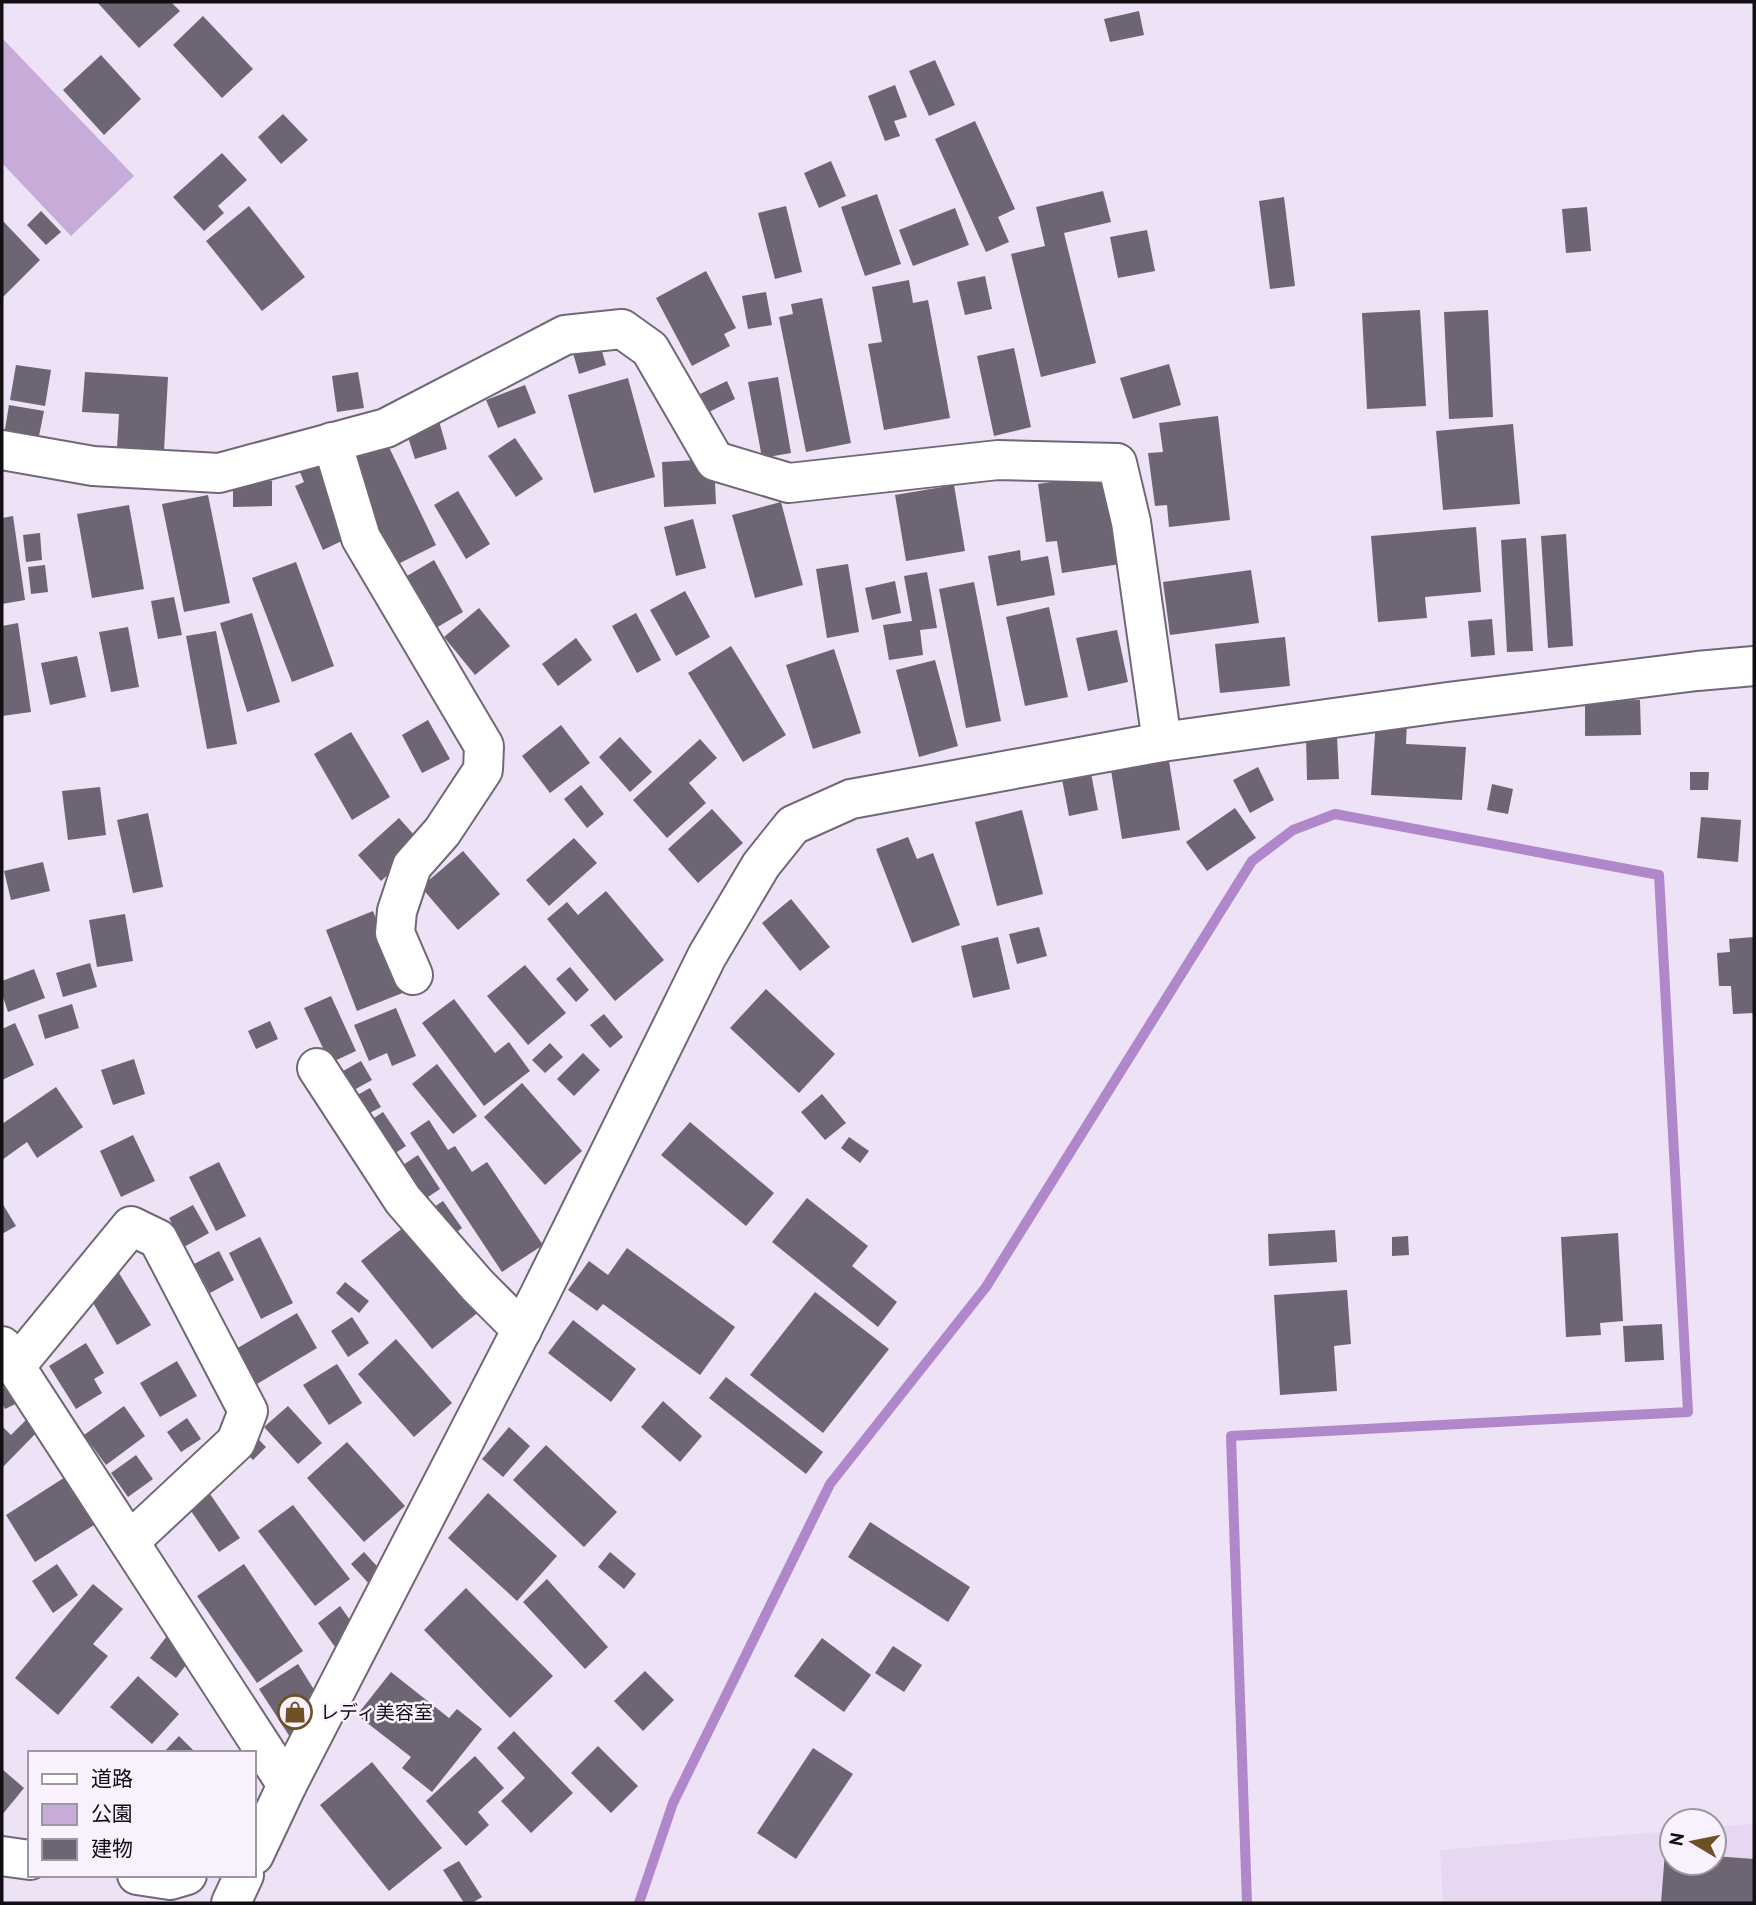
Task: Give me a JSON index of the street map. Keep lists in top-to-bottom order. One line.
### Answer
{"places":{"shop":["レディ美容室"]},"legend":["道路","公園","建物"],"north":"left"}
